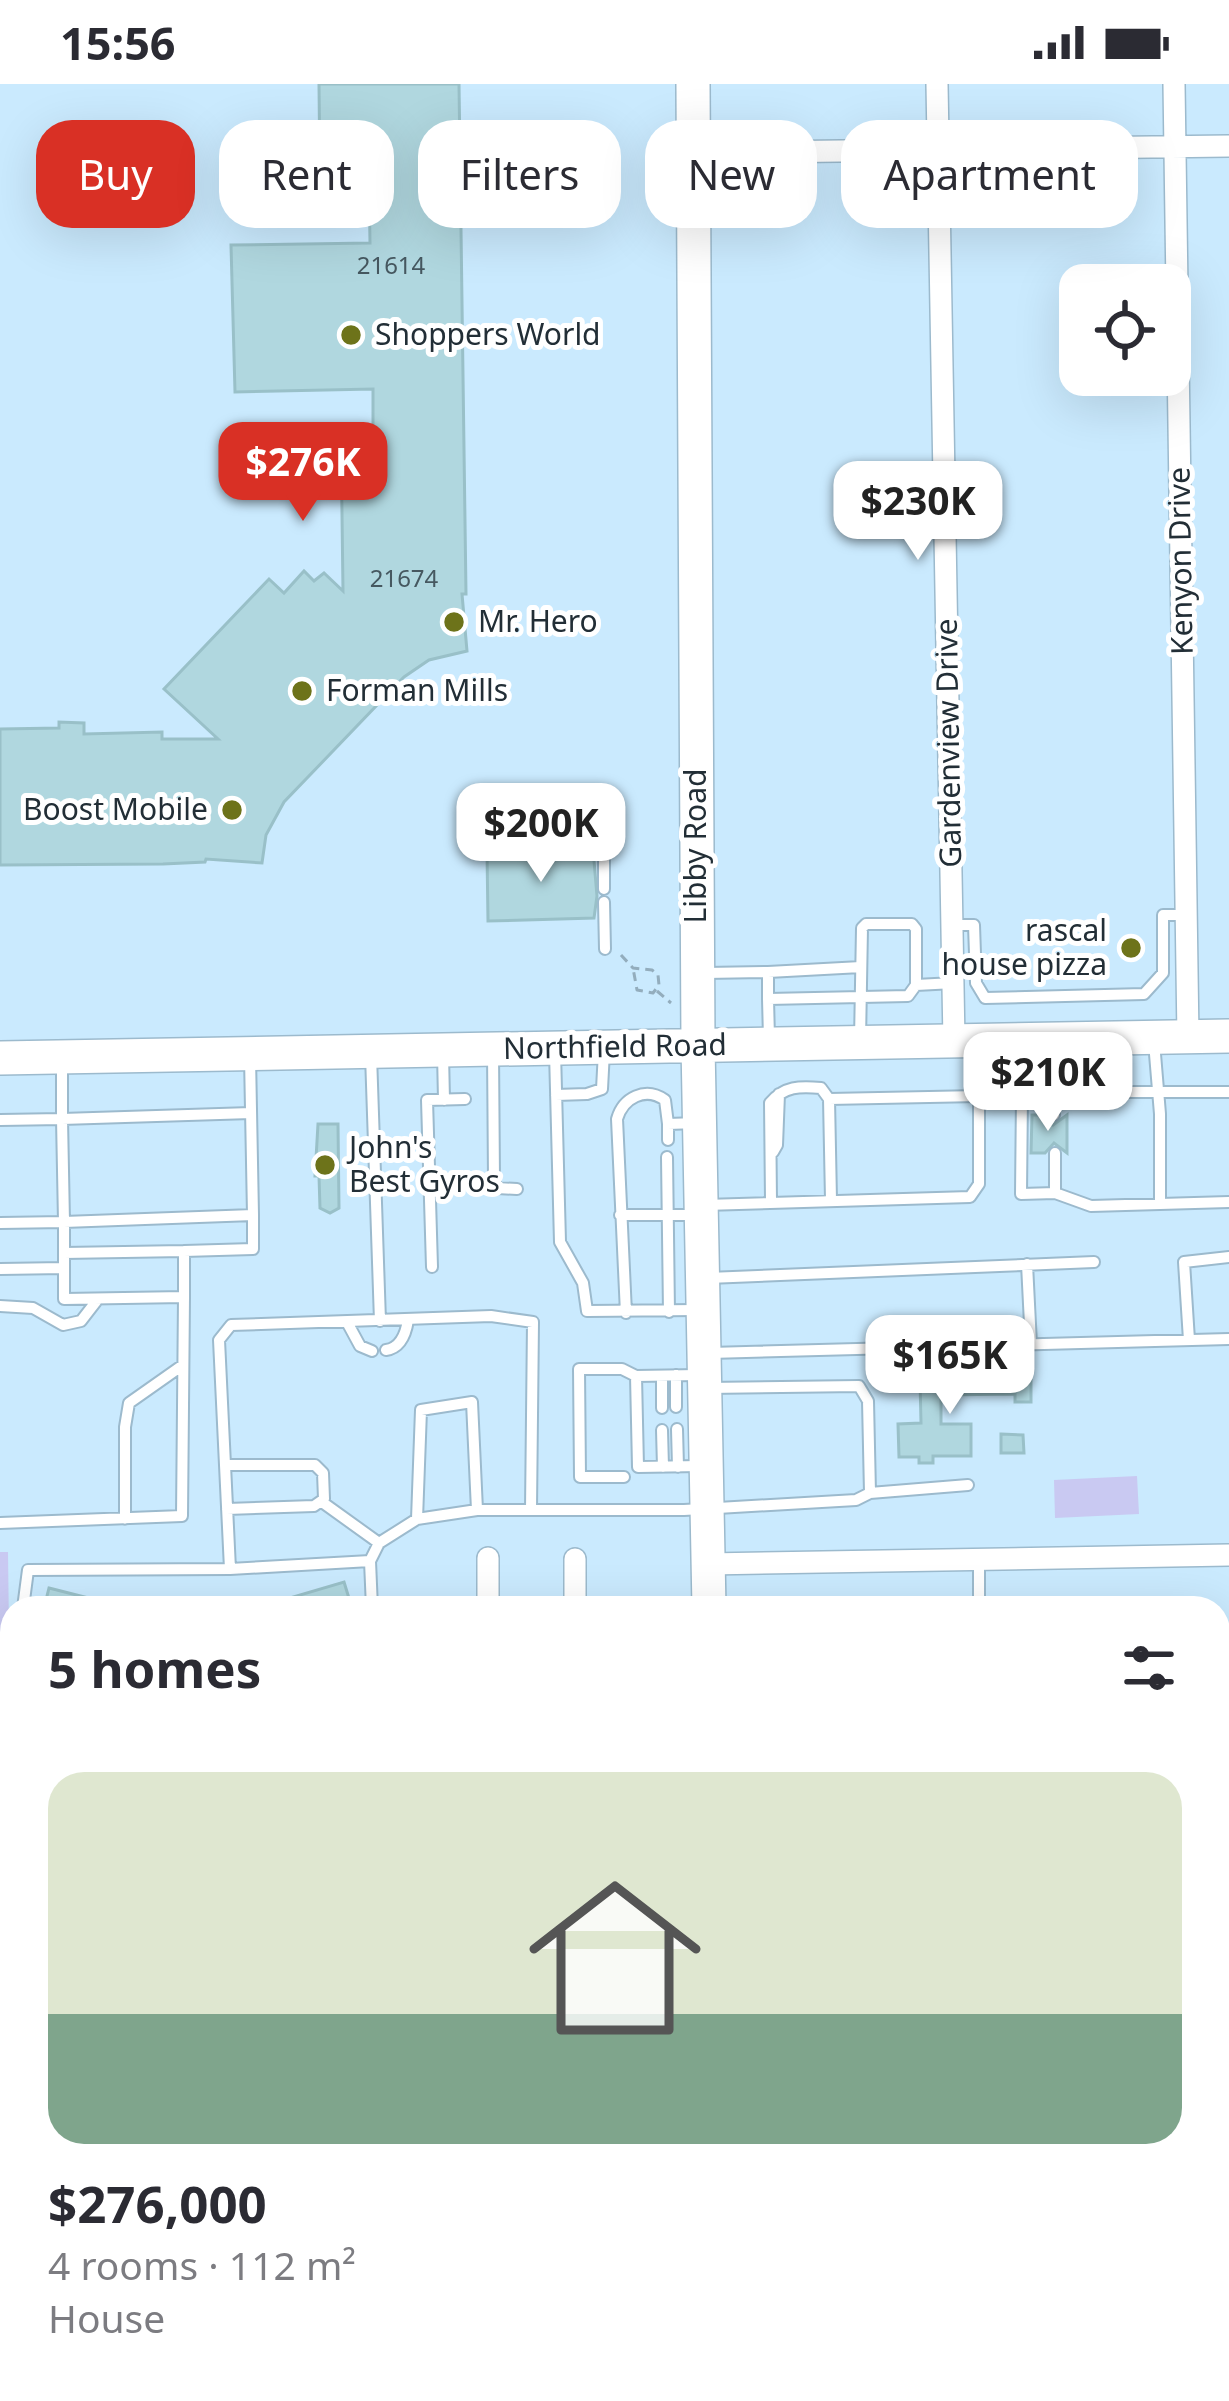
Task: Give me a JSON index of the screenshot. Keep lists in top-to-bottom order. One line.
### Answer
{"streets":{"main road":["Libby Road","Northfield Road"],"street":["Kenyon Drive","Gardenview Drive"]},"crossings":[["Kenyon Drive","Northfield Road"],["Gardenview Drive","Northfield Road"],["Libby Road","Northfield Road"]],"places":["Shoppers World","Mr. Hero","Forman Mills","Boost Mobile","rascal house pizza","John's Best Gyros"],"house_numbers":["21614","21674"],"page":{"status":"15:56","chip":["Buy","Rent","Filters","New","Apartment"],"price":["$276K","$230K","$200K","$210K","$165K"],"heading":"5 homes","list":[{"name":"$276,000","note":"4 rooms · 112 m² · House"}]}}
